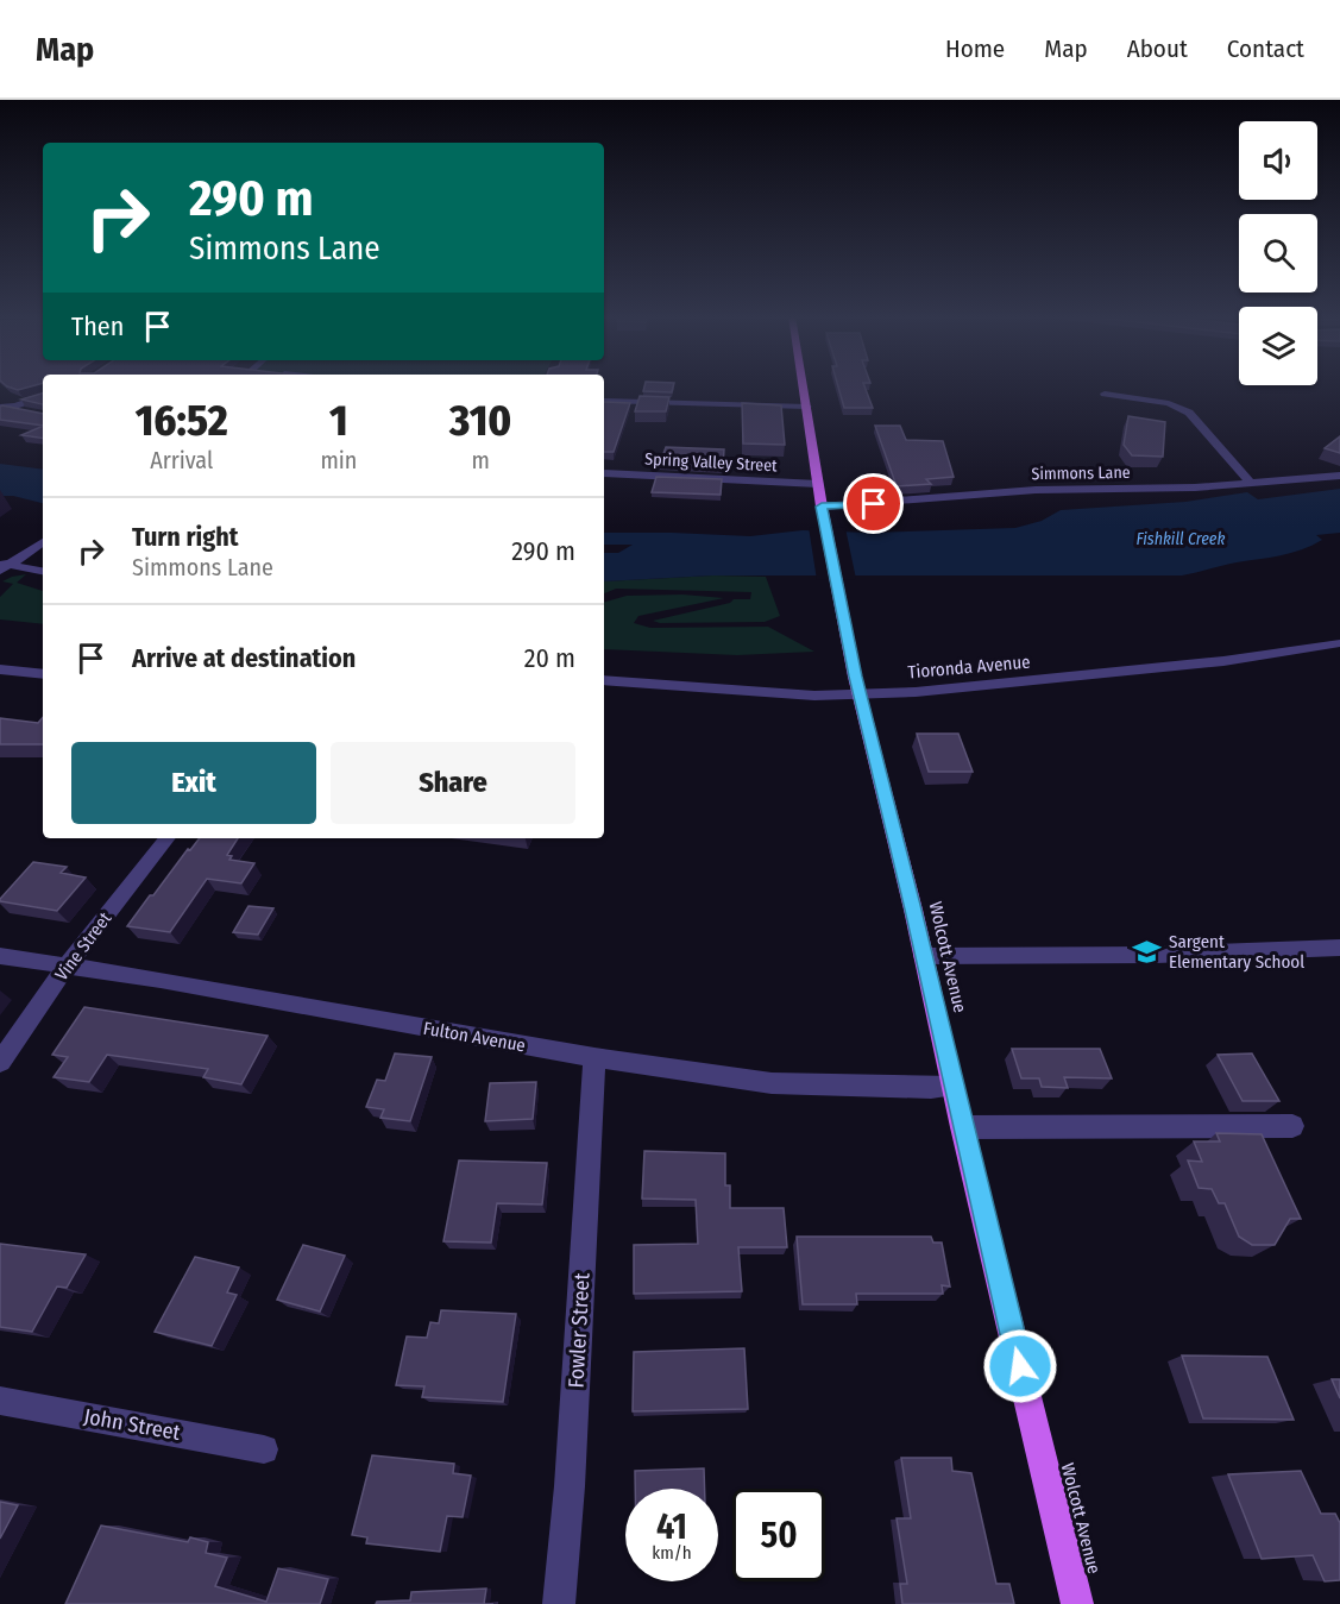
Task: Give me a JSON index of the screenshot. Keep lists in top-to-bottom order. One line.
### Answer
{"streets":{"main road":["Wolcott Avenue"],"street":["Spring Valley Street","Simmons Lane","Tioronda Avenue","Vine Street","Fulton Avenue","Fowler Street","John Street"]},"crossings":[["Spring Valley Street","Wolcott Avenue"],["Simmons Lane","Wolcott Avenue"],["Tioronda Avenue","Wolcott Avenue"],["Vine Street","Fulton Avenue"],["Wolcott Avenue","Fulton Avenue"],["Fulton Avenue","Fowler Street"]],"water":["Fishkill Creek"],"places":{"school or university":["Sargent Elementary School"]},"page":{"header":"Map","nav":["Home","Map","About","Contact"],"turn":["290 m","Simmons Lane"],"then":"Then","eta":["16:52","Arrival","1","min","310","m"],"list":[{"name":"Turn right","note":"Simmons Lane","value":"290 m"},{"name":"Arrive at destination","value":"20 m"}],"buttons":["Exit","Share"],"speed":"41 km/h","limit":"50"}}
